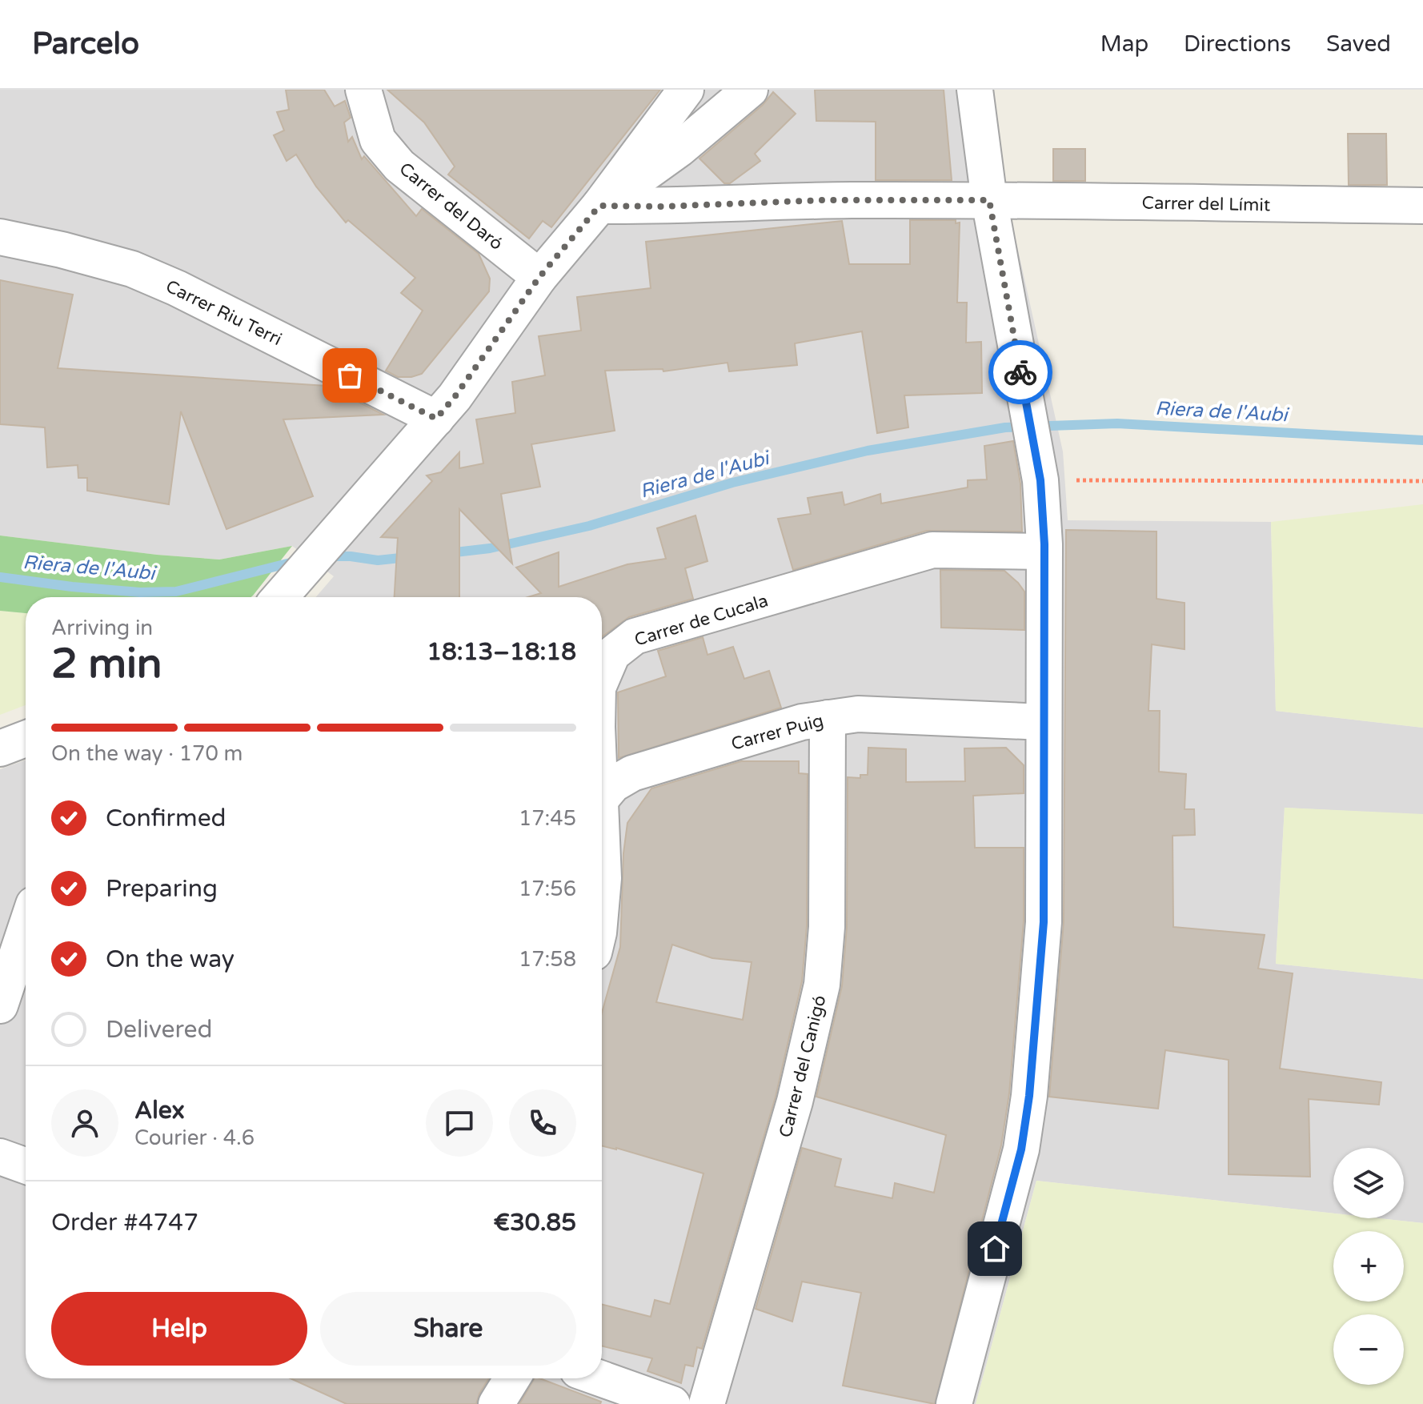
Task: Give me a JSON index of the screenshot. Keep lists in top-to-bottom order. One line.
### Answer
{"streets":{"street":["Carrer del Límit","Carrer del Daró","Carrer Riu Terri","Carrer de Cucala","Carrer Puig","Carrer del Canigó"]},"crossings":[["Carrer Puig","Carrer del Canigó"]],"water":["Riera de l'Aubi"],"page":{"header":"Parcelo","nav":["Map","Directions","Saved"],"heading":["2 min","Arriving in","18:13–18:18"],"panel":["Alex","Courier · 4.6","Order #4747","€30.85"],"bar":"On the way · 170 m","list":[["Confirmed","17:45"],["Preparing","17:56"],["On the way","17:58"],"Delivered"],"map_buttons":["+","−"],"buttons":["Help","Share"]}}
